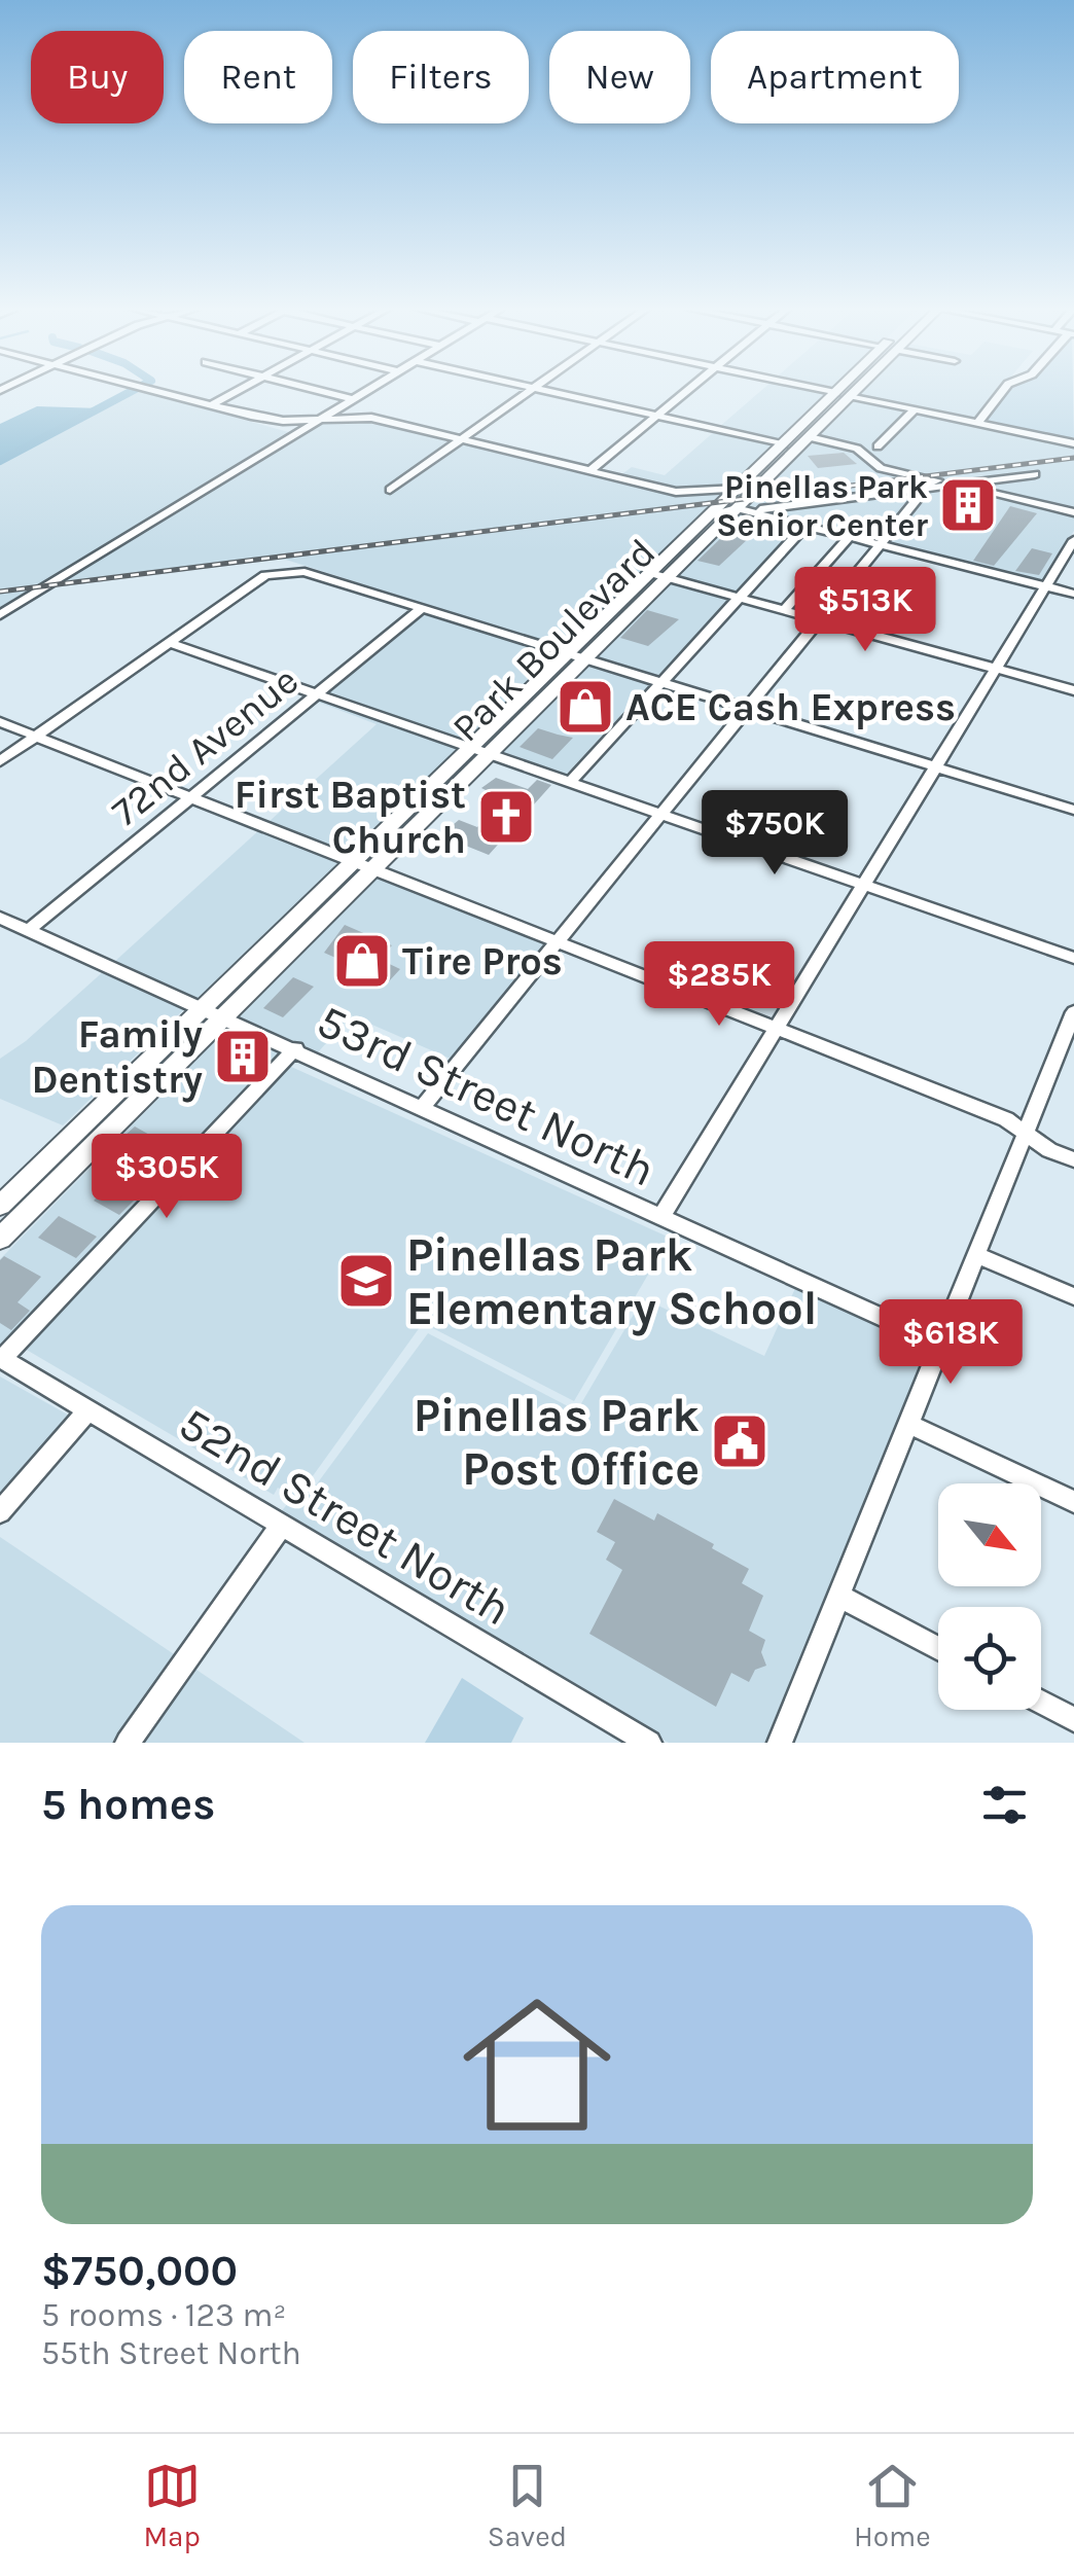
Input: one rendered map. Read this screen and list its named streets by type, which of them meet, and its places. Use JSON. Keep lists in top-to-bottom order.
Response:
{
  "streets": {
    "main road": ["Park Boulevard"],
    "street": ["72nd Avenue", "53rd Street North", "52nd Street North"]
  },
  "crossings": [
    ["Park Boulevard", "53rd Street North"],
    ["72nd Avenue", "53rd Street North"]
  ],
  "places": {
    "building": ["Pinellas Park Senior Center", "Family Dentistry"],
    "shop": ["ACE Cash Express", "Tire Pros"],
    "church": ["First Baptist Church"],
    "school or university": ["Pinellas Park Elementary School"],
    "public building": ["Pinellas Park Post Office"]
  },
  "north": "bottom right",
  "page": {
    "chip": [
      "Buy",
      "Rent",
      "Filters",
      "New",
      "Apartment"
    ],
    "price": [
      "$513K",
      "$750K",
      "$285K",
      "$305K",
      "$618K"
    ],
    "heading": "5 homes",
    "list": [
      {
        "name": "$750,000",
        "note": "5 rooms · 123 m² · 55th Street North"
      }
    ],
    "tabs": ["Map", "Saved", "Home"]
  }
}
